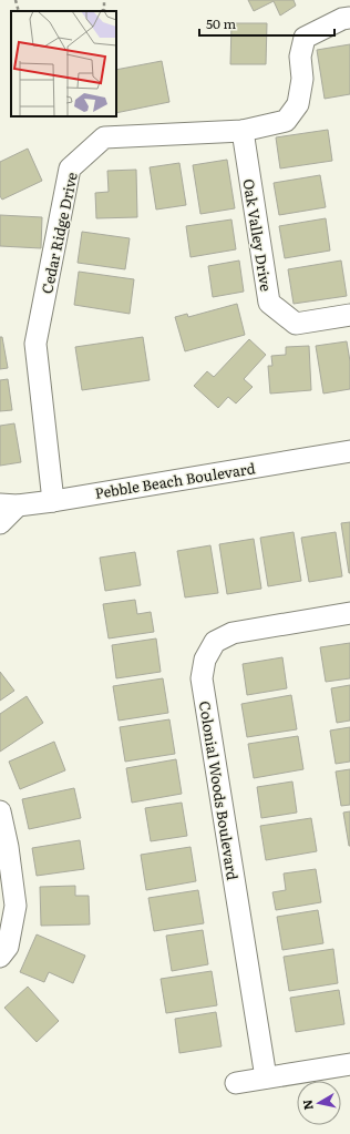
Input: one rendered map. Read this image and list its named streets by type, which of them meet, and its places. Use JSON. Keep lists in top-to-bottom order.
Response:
{
  "streets": {
    "street": [
      "Cedar Ridge Drive",
      "Oak Valley Drive",
      "Pebble Beach Boulevard",
      "Colonial Woods Boulevard"
    ]
  },
  "crossings": [
    ["Cedar Ridge Drive", "Oak Valley Drive"],
    ["Cedar Ridge Drive", "Pebble Beach Boulevard"]
  ],
  "scale_bar": "50 m",
  "north": "left"
}
